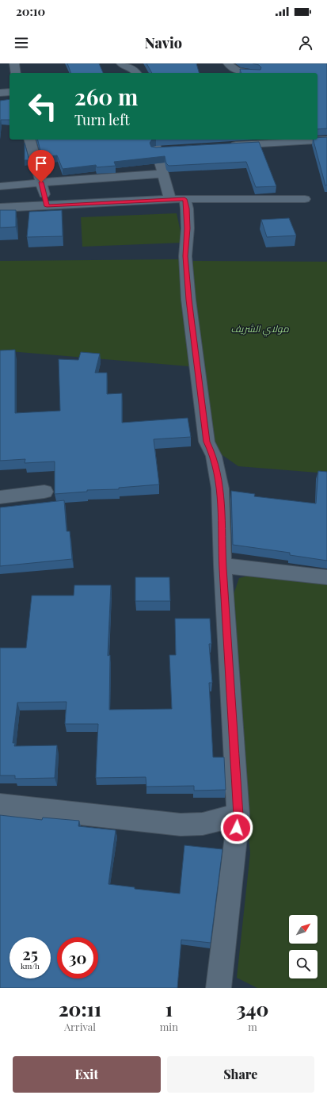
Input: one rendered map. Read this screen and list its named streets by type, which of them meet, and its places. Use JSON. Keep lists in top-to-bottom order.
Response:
{
  "parks": ["مولاي الشريف"],
  "north": "top right",
  "page": {
    "status": "20:10",
    "header": "Navio",
    "turn": ["260 m", "Turn left"],
    "speed": "25 km/h",
    "limit": "30",
    "eta": [
      "20:11",
      "Arrival",
      "1",
      "min",
      "340",
      "m"
    ],
    "buttons": ["Exit", "Share"]
  }
}
